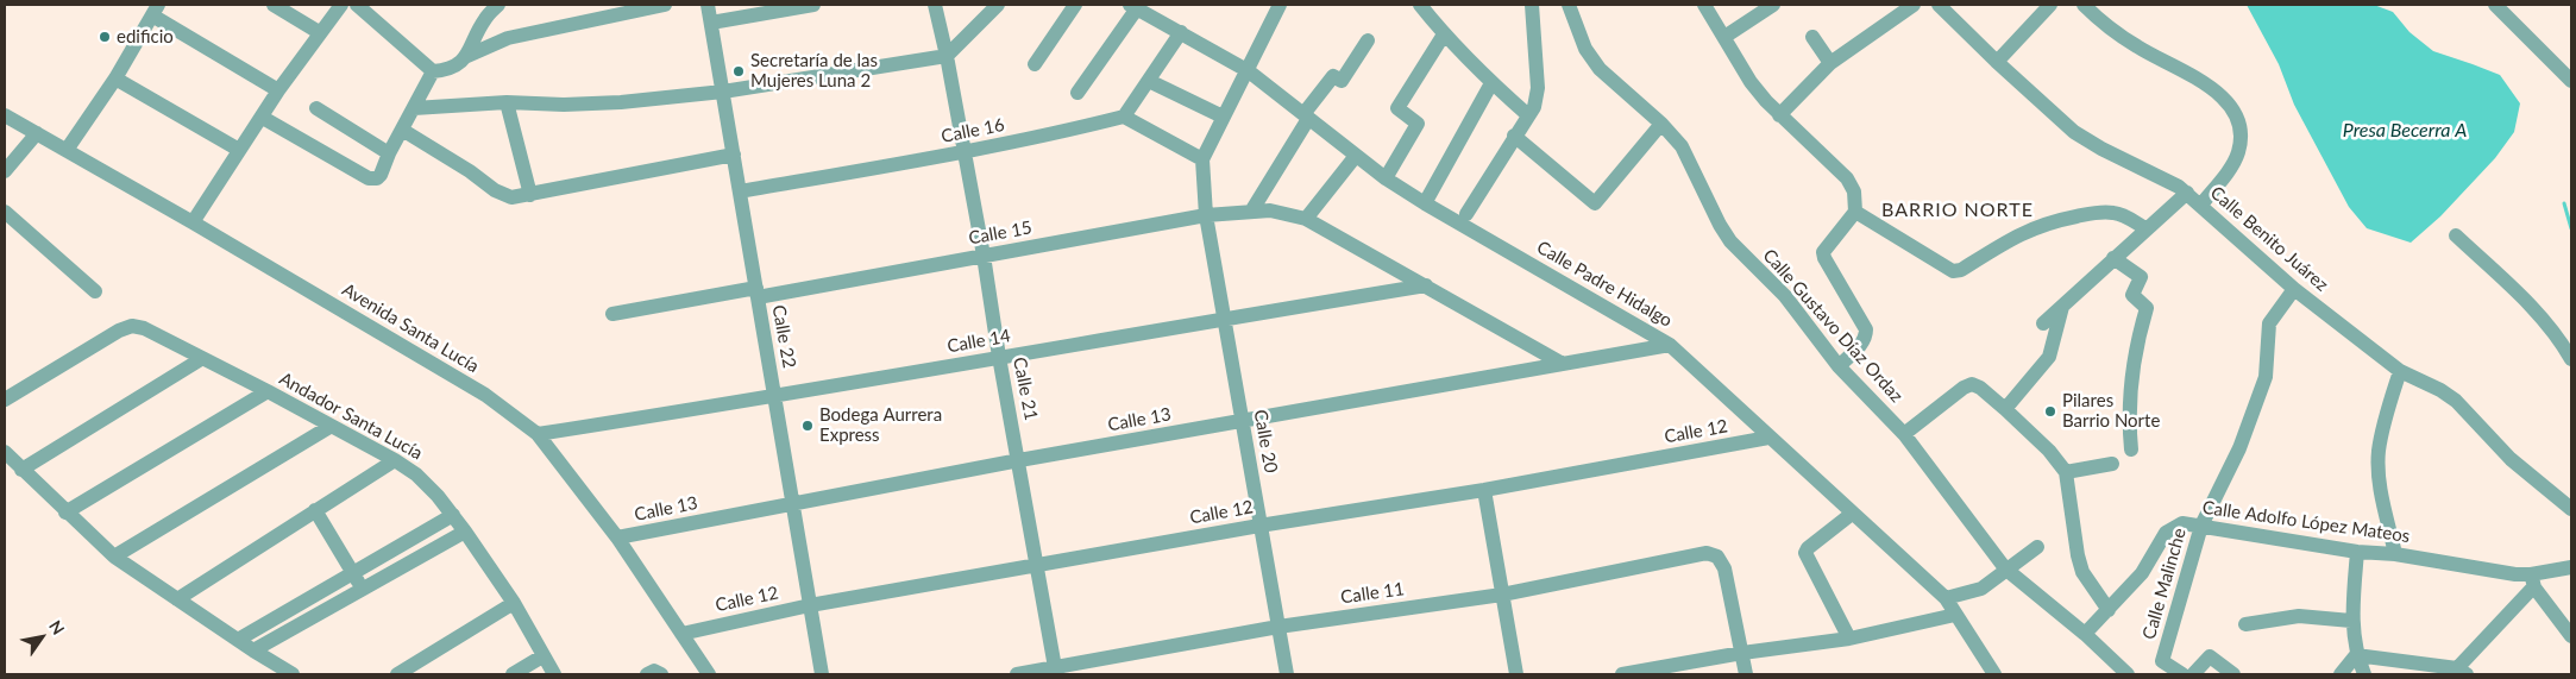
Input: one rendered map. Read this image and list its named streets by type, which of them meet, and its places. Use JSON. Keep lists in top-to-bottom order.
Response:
{
  "streets": {
    "street": [
      "Calle 16",
      "Calle 15",
      "Calle Benito Juárez",
      "Calle Padre Hidalgo",
      "Calle Gustavo Díaz Ordaz",
      "Avenida Santa Lucía",
      "Calle 22",
      "Calle 14",
      "Calle 21",
      "Andador Santa Lucía",
      "Calle 13",
      "Calle 12",
      "Calle 20",
      "Calle Adolfo López Mateos",
      "Calle Malinche",
      "Calle 11"
    ]
  },
  "crossings": [
    ["Calle 16", "Calle 22"],
    ["Calle 16", "Calle 21"],
    ["Calle 15", "Calle 22"],
    ["Calle 15", "Calle 14"],
    ["Calle 15", "Calle 21"],
    ["Calle 15", "Calle 13"],
    ["Calle 15", "Calle 20"],
    ["Calle Benito Juárez", "Calle Malinche"],
    ["Calle Padre Hidalgo", "Calle 13"],
    ["Calle Padre Hidalgo", "Calle 12"],
    ["Calle Gustavo Díaz Ordaz", "Calle Adolfo López Mateos"],
    ["Avenida Santa Lucía", "Calle 14"],
    ["Avenida Santa Lucía", "Calle 13"],
    ["Avenida Santa Lucía", "Calle 12"],
    ["Calle 22", "Calle 14"],
    ["Calle 22", "Calle 13"],
    ["Calle 22", "Calle 12"],
    ["Calle 14", "Calle 21"],
    ["Calle 14", "Calle 20"],
    ["Calle 21", "Calle 13"],
    ["Calle 21", "Calle 12"],
    ["Calle 21", "Calle 11"],
    ["Calle 13", "Calle 20"],
    ["Calle 12", "Calle 20"],
    ["Calle 20", "Calle 11"],
    ["Calle Adolfo López Mateos", "Calle Malinche"]
  ],
  "districts": ["BARRIO NORTE"],
  "water": ["Presa Becerra A"],
  "places": [
    "edificio",
    "Secretaría de las Mujeres Luna 2",
    "Pilares Barrio Norte",
    "Bodega Aurrera Express"
  ],
  "north": "top right"
}
